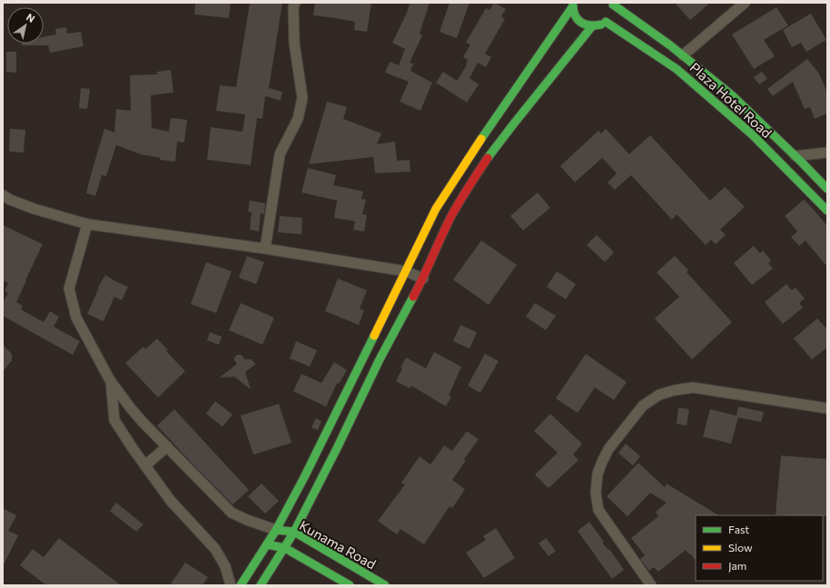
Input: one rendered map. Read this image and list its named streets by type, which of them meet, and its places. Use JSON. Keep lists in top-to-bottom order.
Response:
{
  "streets": {
    "main road": ["Plaza Hotel Road", "Kunama Road"]
  },
  "legend": ["Fast", "Slow", "Jam"],
  "north": "top right"
}
